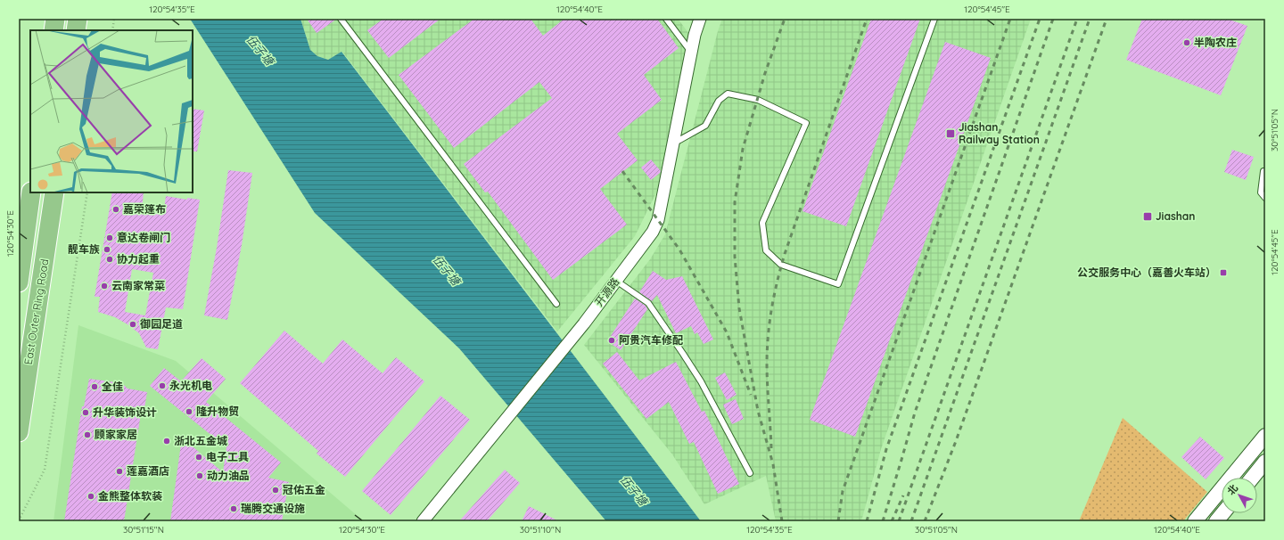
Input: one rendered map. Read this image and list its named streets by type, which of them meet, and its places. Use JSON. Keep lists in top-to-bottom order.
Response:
{
  "streets": {
    "highway": ["East Outer Ring Road"],
    "street": ["开源路"]
  },
  "water": ["伍子塘"],
  "places": {
    "other": [
      "半陶农庄",
      "嘉荣篷布",
      "意达卷闸门",
      "靓车族",
      "协力起重",
      "云南家常菜",
      "御园足道",
      "阿贵汽车修配",
      "永光机电",
      "全佳",
      "隆升物贸",
      "升华装饰设计",
      "顾家家居",
      "浙北五金城",
      "电子工具",
      "莲嘉酒店",
      "动力油品",
      "冠佑五金",
      "金熊整体软装",
      "瑞腾交通设施"
    ],
    "transit": ["Jiashan Railway Station", "Jiashan", "公交服务中心（嘉善火车站）"]
  },
  "north": "top left",
  "coordinates": [
    "120°54'35\"E",
    "120°54'40\"E",
    "120°54'45\"E",
    "30°51'05\"N",
    "120°54'30\"E",
    "30°51'15\"N",
    "30°51'10\"N"
  ]
}
